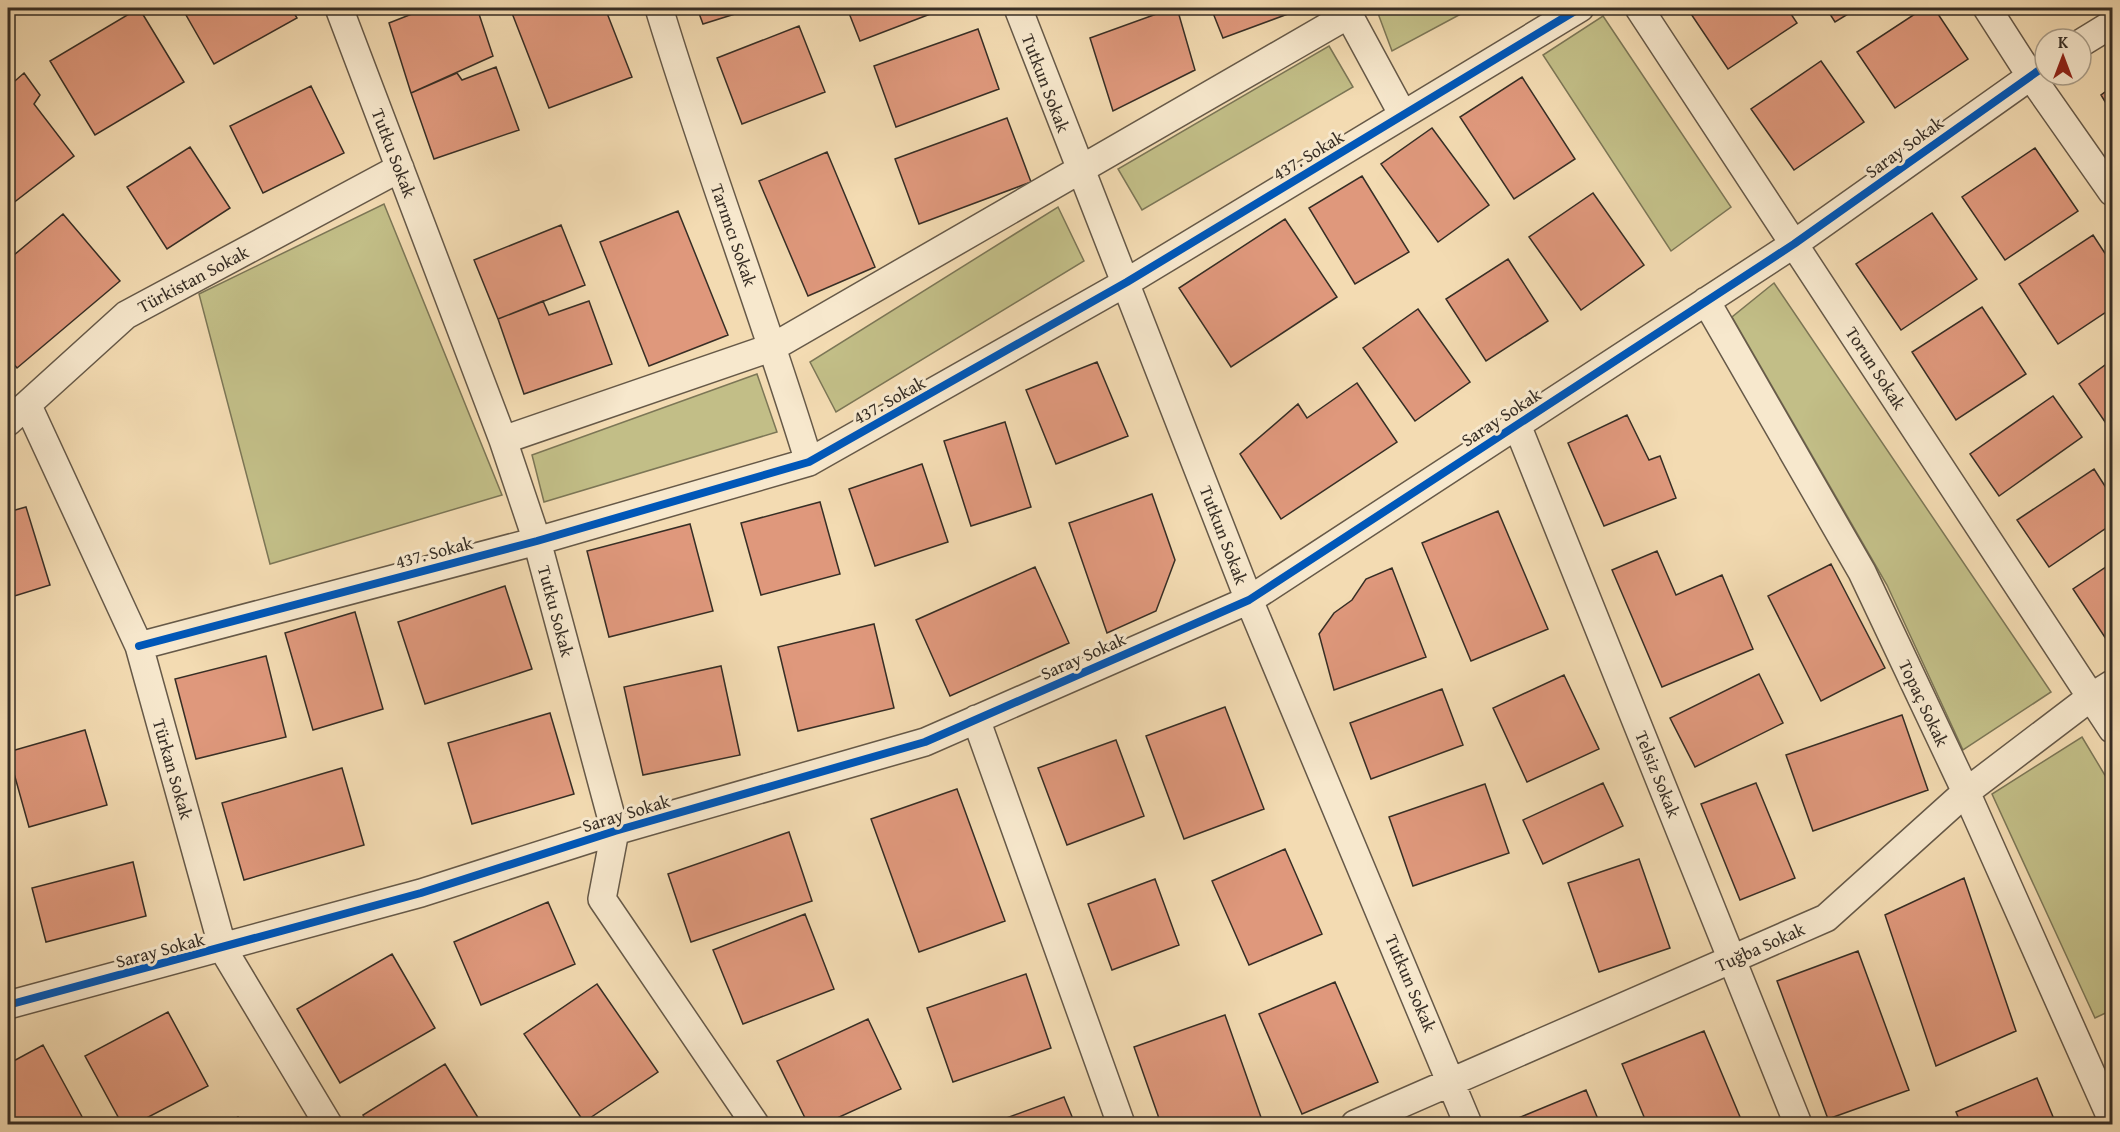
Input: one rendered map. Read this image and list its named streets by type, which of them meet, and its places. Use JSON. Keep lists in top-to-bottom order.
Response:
{
  "streets": {
    "street": [
      "Tutkun Sokak",
      "Saray Sokak",
      "Tutku Sokak",
      "437. Sokak",
      "Tarımcı Sokak",
      "Türkistan Sokak",
      "Torun Sokak",
      "Topaç Sokak",
      "Türkan Sokak",
      "Telsiz Sokak",
      "Tuğba Sokak"
    ]
  },
  "crossings": [
    ["Tutkun Sokak", "Saray Sokak"],
    ["Tutkun Sokak", "437. Sokak"],
    ["Tutkun Sokak", "Tuğba Sokak"],
    ["Saray Sokak", "Tutku Sokak"],
    ["Saray Sokak", "Torun Sokak"],
    ["Saray Sokak", "Topaç Sokak"],
    ["Saray Sokak", "Türkan Sokak"],
    ["Saray Sokak", "Telsiz Sokak"],
    ["Tutku Sokak", "437. Sokak"],
    ["Tutku Sokak", "Türkistan Sokak"],
    ["437. Sokak", "Tarımcı Sokak"],
    ["437. Sokak", "Türkan Sokak"],
    ["Türkistan Sokak", "Türkan Sokak"],
    ["Torun Sokak", "Tuğba Sokak"],
    ["Topaç Sokak", "Tuğba Sokak"],
    ["Telsiz Sokak", "Tuğba Sokak"]
  ],
  "north": "top"
}
